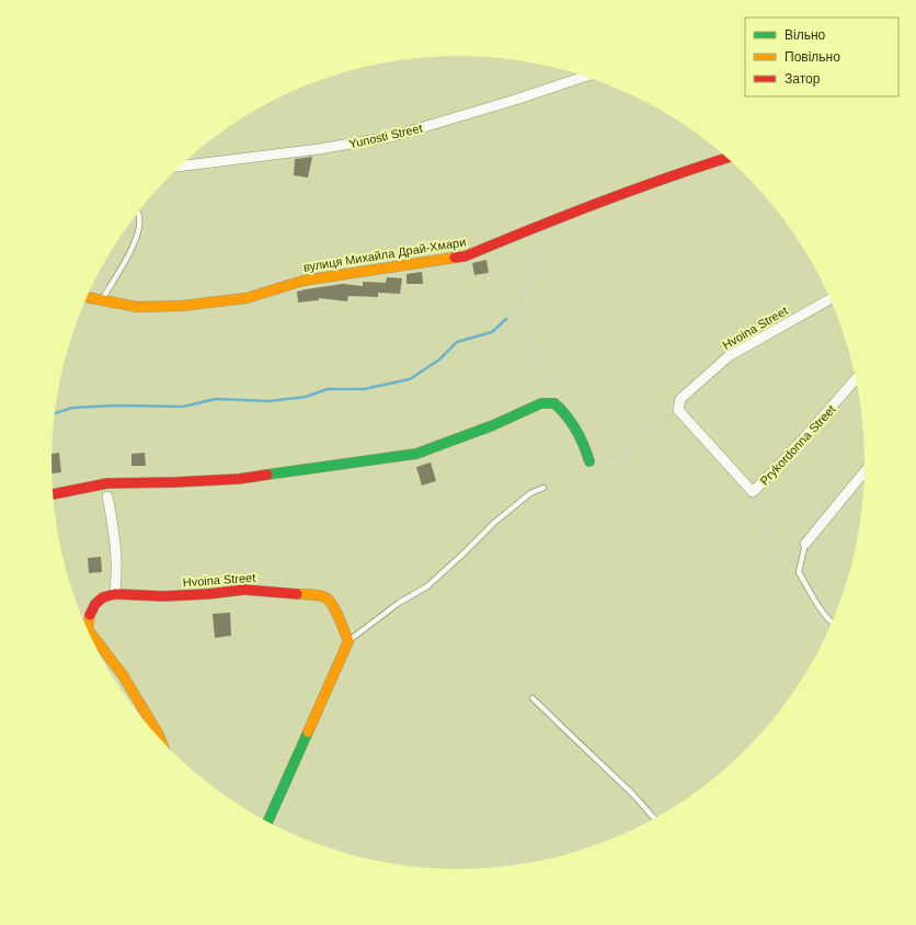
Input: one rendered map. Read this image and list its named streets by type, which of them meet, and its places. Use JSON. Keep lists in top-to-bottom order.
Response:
{
  "streets": {
    "street": [
      "Yunosti Street",
      "вулиця Михайла Драй-Хмари",
      "Hvoina Street",
      "Prykordonna Street"
    ]
  },
  "crossings": [
    ["Hvoina Street", "Prykordonna Street"]
  ],
  "legend": ["Вільно", "Повільно", "Затор"]
}
